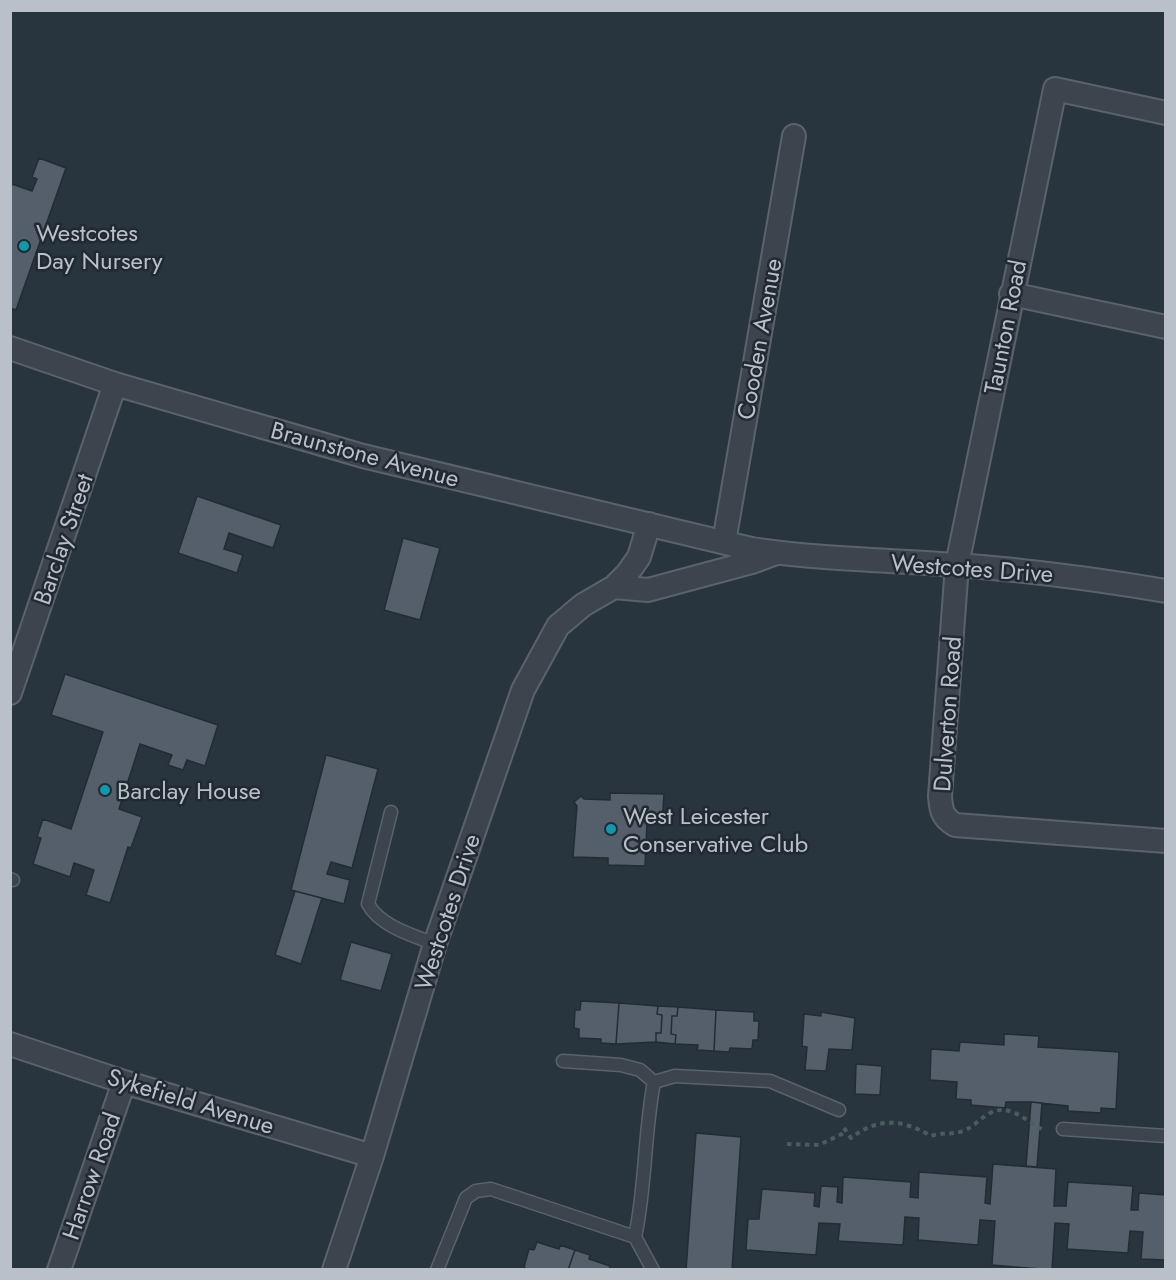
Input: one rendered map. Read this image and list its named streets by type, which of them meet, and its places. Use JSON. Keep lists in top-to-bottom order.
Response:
{
  "streets": {
    "street": [
      "Taunton Road",
      "Cooden Avenue",
      "Braunstone Avenue",
      "Barclay Street",
      "Westcotes Drive",
      "Dulverton Road",
      "Sykefield Avenue",
      "Harrow Road"
    ]
  },
  "crossings": [
    ["Taunton Road", "Westcotes Drive"],
    ["Taunton Road", "Dulverton Road"],
    ["Cooden Avenue", "Braunstone Avenue"],
    ["Cooden Avenue", "Westcotes Drive"],
    ["Braunstone Avenue", "Barclay Street"],
    ["Braunstone Avenue", "Westcotes Drive"],
    ["Westcotes Drive", "Dulverton Road"],
    ["Westcotes Drive", "Sykefield Avenue"],
    ["Sykefield Avenue", "Harrow Road"]
  ],
  "places": ["Westcotes Day Nursery", "Barclay House", "West Leicester Conservative Club"]
}
